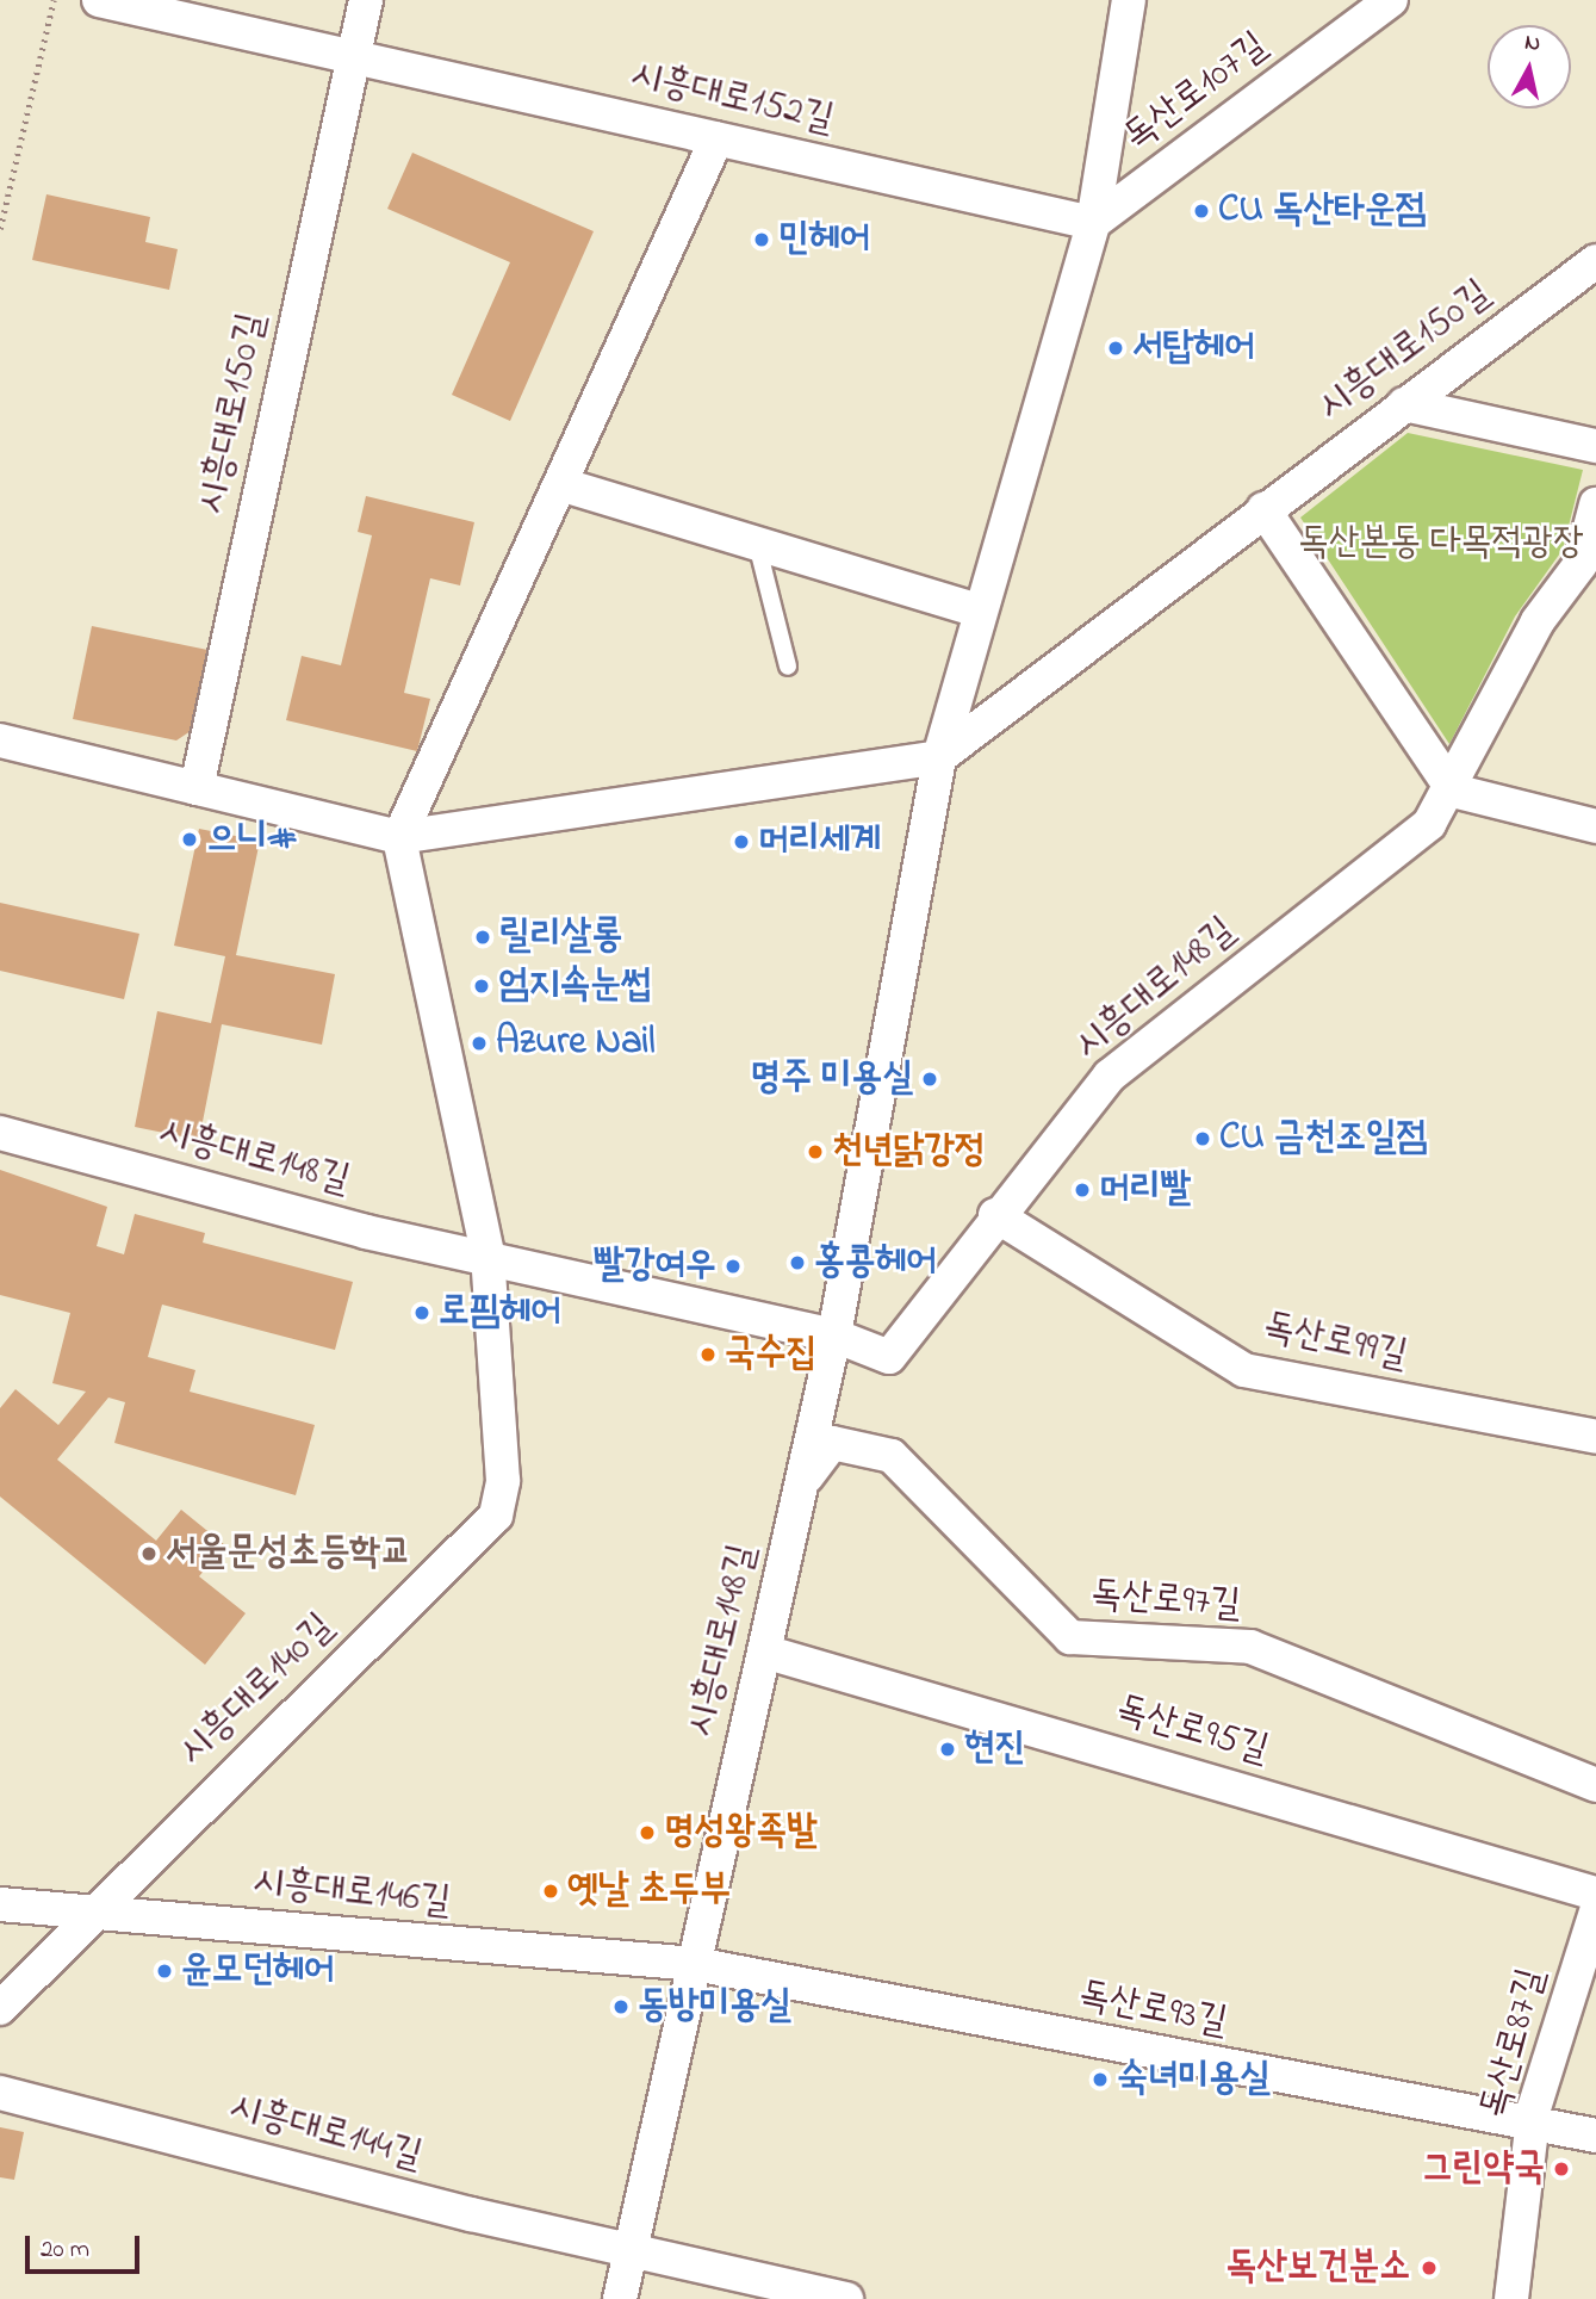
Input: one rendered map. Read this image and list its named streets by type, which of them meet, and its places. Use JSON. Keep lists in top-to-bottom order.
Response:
{
  "streets": {
    "street": [
      "독산로107길",
      "시흥대로152길",
      "시흥대로150길",
      "시흥대로148길",
      "독산로99길",
      "독산로97길",
      "시흥대로140길",
      "독산로95길",
      "시흥대로146길",
      "독산로93길",
      "독산로87길",
      "시흥대로144길"
    ]
  },
  "crossings": [
    ["독산로107길", "시흥대로152길"],
    ["시흥대로152길", "시흥대로150길"],
    ["시흥대로150길", "시흥대로148길"],
    ["시흥대로148길", "독산로99길"],
    ["시흥대로148길", "독산로97길"],
    ["시흥대로148길", "시흥대로140길"],
    ["시흥대로148길", "독산로95길"],
    ["시흥대로148길", "시흥대로146길"],
    ["시흥대로148길", "독산로93길"],
    ["시흥대로140길", "시흥대로146길"],
    ["시흥대로146길", "독산로93길"],
    ["독산로93길", "독산로87길"]
  ],
  "parks": ["독산본동 다목적광장"],
  "places": [
    "CU 독산타운점",
    "민헤어",
    "서탑헤어",
    "으니#",
    "머리세계",
    "릴리살롱",
    "엄지속눈썹",
    "Azure Nail",
    "명주 미용실",
    "CU 금천조일점",
    "천년닭강정",
    "머리빨",
    "홍콩헤어",
    "빨강여우",
    "로핌헤어",
    "국수집",
    "서울문성초등학교",
    "현진",
    "명성왕족발",
    "옛날 초두부",
    "윤모던헤어",
    "동방미용실",
    "숙녀미용실",
    "그린약국",
    "독산보건분소"
  ],
  "scale_bar": "20 m",
  "north": "top"
}
